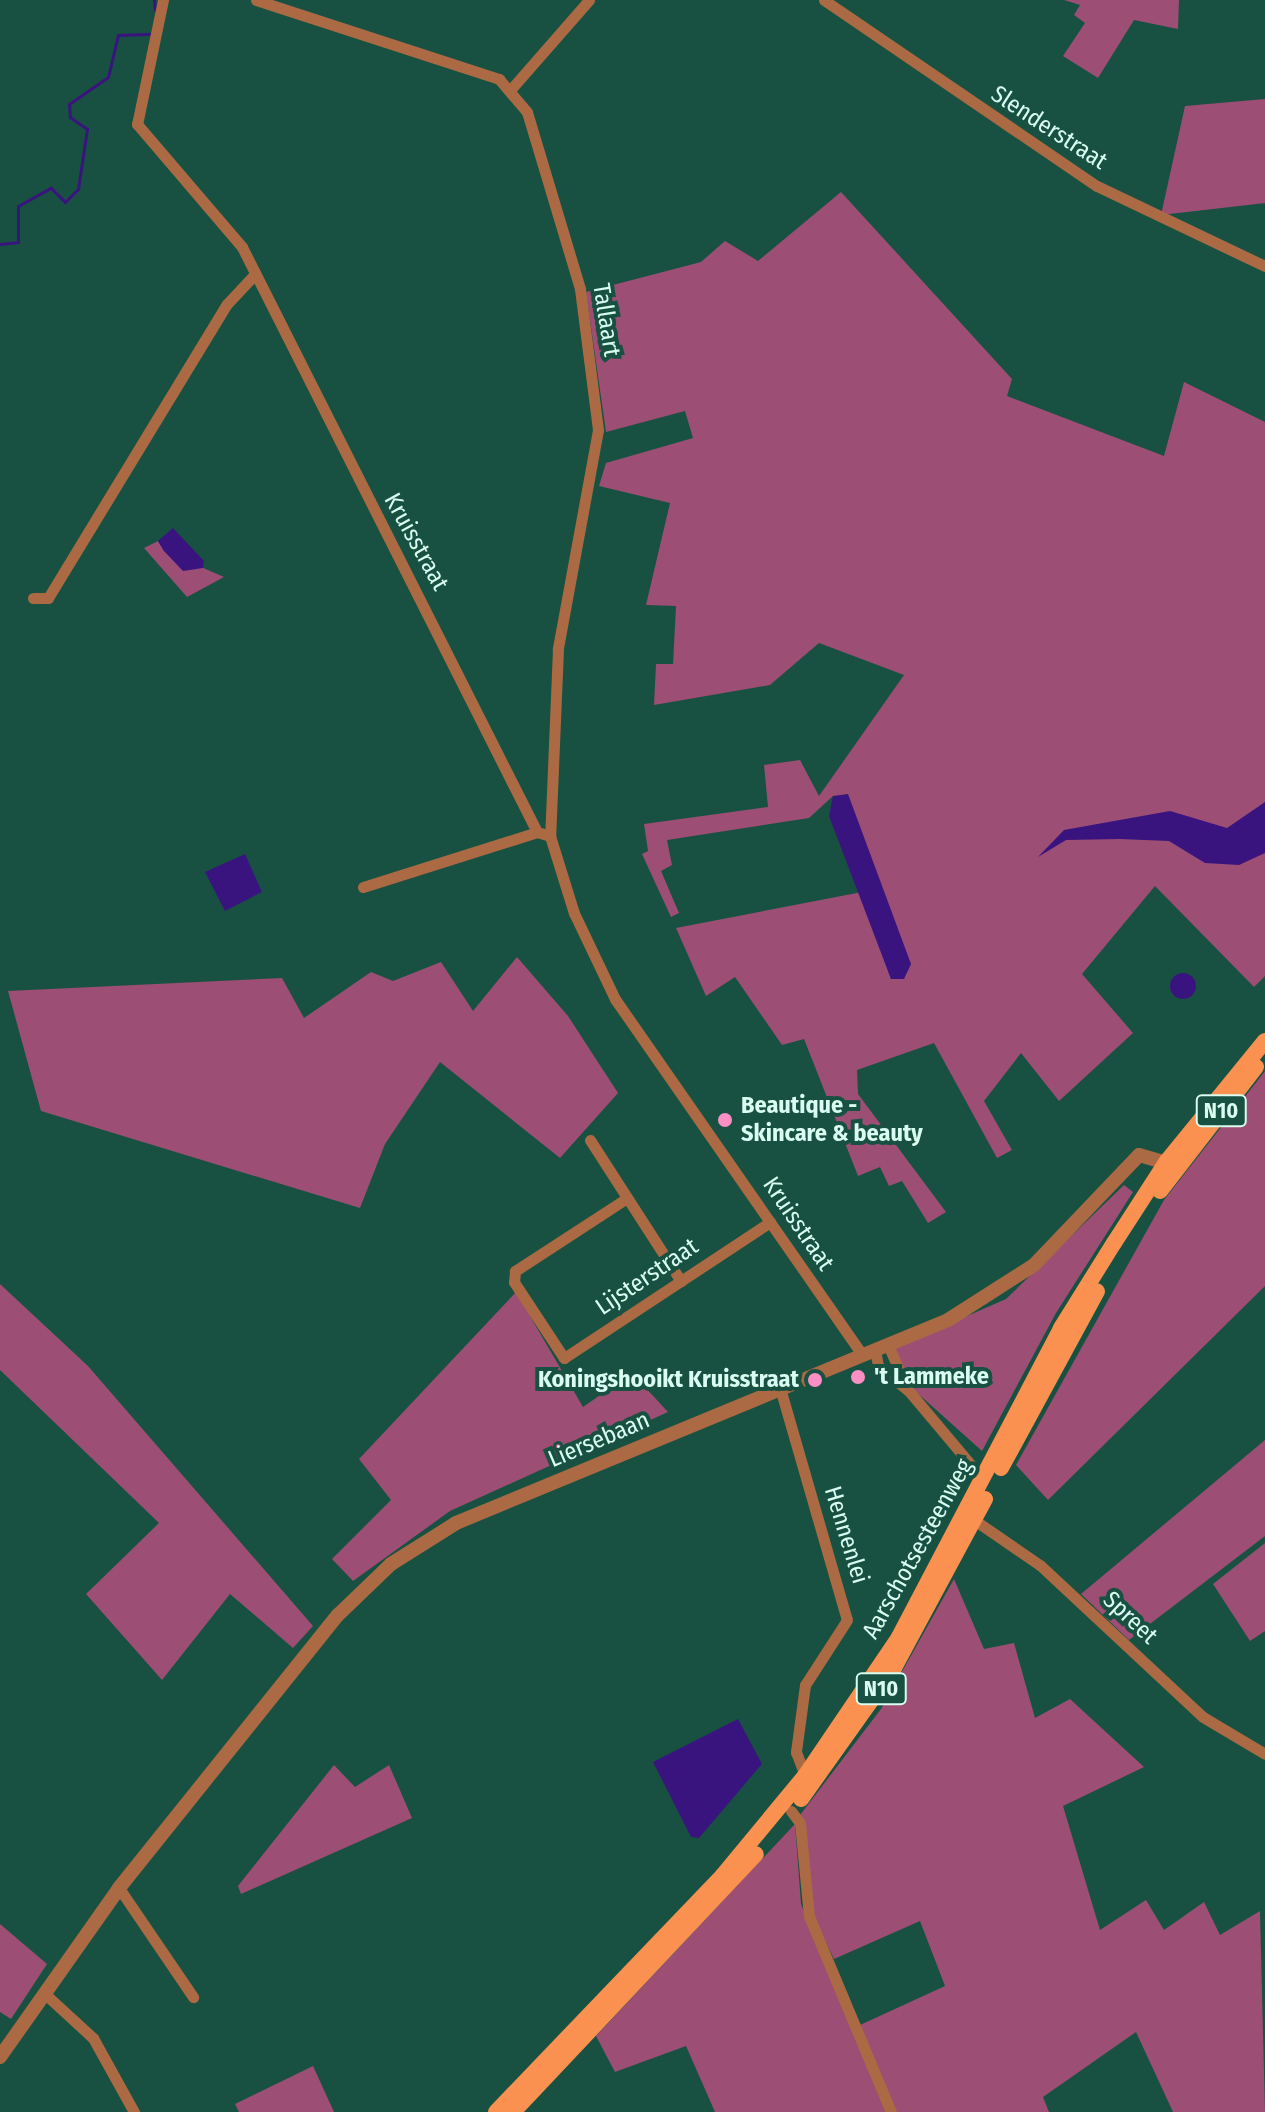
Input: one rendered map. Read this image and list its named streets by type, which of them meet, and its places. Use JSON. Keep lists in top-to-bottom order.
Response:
{
  "streets": {
    "main road": ["N10", "Aarschotsesteenweg"],
    "street": [
      "Slenderstraat",
      "Tallaart",
      "Kruisstraat",
      "Lijsterstraat",
      "Liersebaan",
      "Hennenlei",
      "Spreet"
    ]
  },
  "crossings": [
    ["Tallaart", "Kruisstraat"],
    ["Kruisstraat", "Lijsterstraat"],
    ["Kruisstraat", "Liersebaan"],
    ["Liersebaan", "Hennenlei"],
    ["Liersebaan", "Aarschotsesteenweg"],
    ["Hennenlei", "Aarschotsesteenweg"],
    ["Aarschotsesteenweg", "Spreet"]
  ],
  "places": ["Beautique - Skincare & beauty", "'t Lammeke", "Koningshooikt Kruisstraat"]
}
